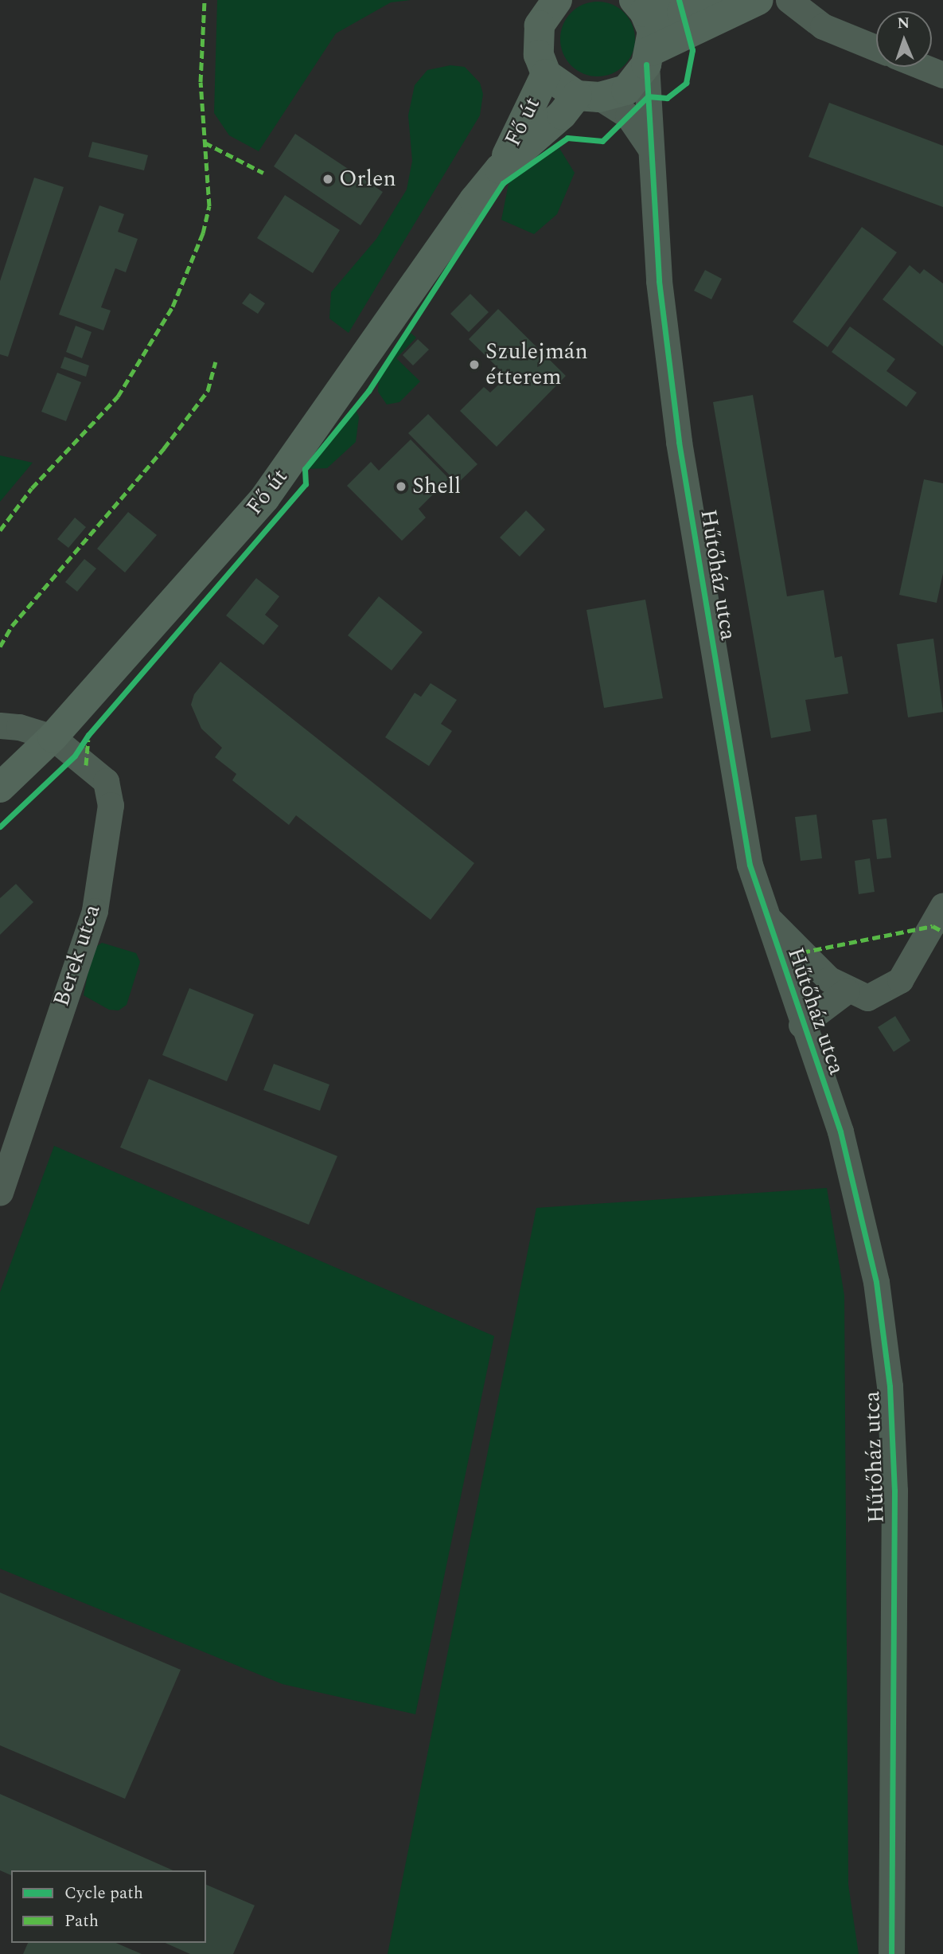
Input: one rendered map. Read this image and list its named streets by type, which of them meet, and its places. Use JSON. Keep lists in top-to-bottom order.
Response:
{
  "streets": {
    "main road": ["Fő út"],
    "street": ["Hűtőház utca", "Berek utca"]
  },
  "crossings": [
    ["Fő út", "Berek utca"]
  ],
  "places": ["Orlen", "Szulejmán étterem", "Shell"],
  "legend": ["Cycle path", "Path"],
  "north": "top"
}
